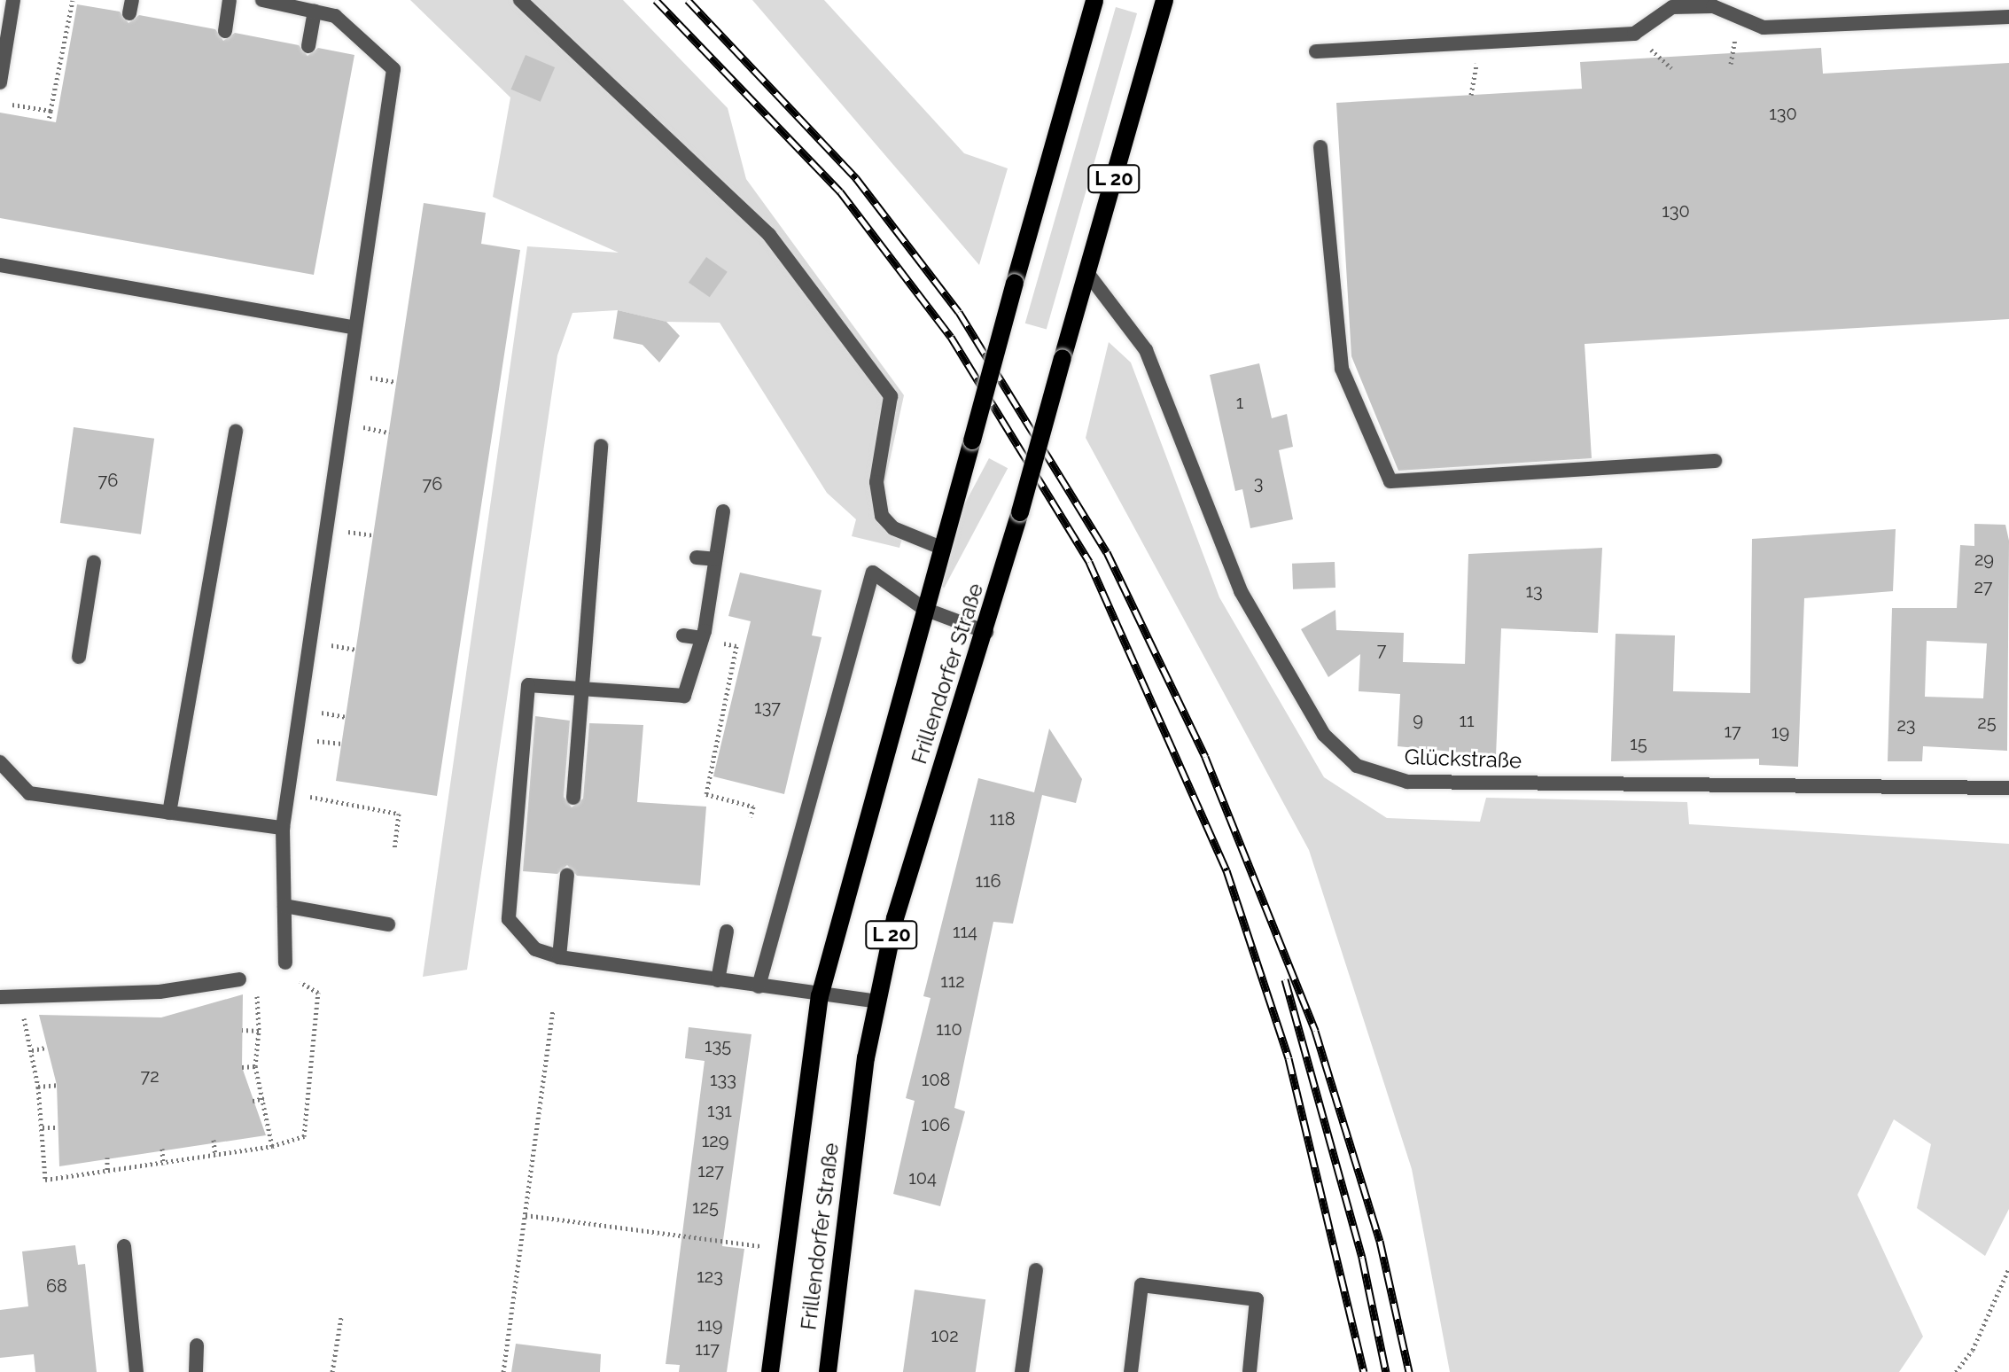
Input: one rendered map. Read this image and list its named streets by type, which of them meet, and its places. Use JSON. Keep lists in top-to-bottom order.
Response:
{
  "streets": {
    "main road": ["L 20", "Frillendorfer Straße"],
    "street": ["Glückstraße"]
  },
  "crossings": [
    ["Frillendorfer Straße", "Glückstraße"]
  ],
  "house_numbers": [
    "130",
    "130",
    "1",
    "76",
    "3",
    "76",
    "29",
    "27",
    "13",
    "7",
    "137",
    "9",
    "11",
    "25",
    "23",
    "17",
    "19",
    "15",
    "118",
    "116",
    "114",
    "112",
    "110",
    "135",
    "72",
    "133",
    "108",
    "131",
    "106",
    "129",
    "127",
    "104",
    "125",
    "123",
    "68",
    "119",
    "102",
    "117"
  ]
}
